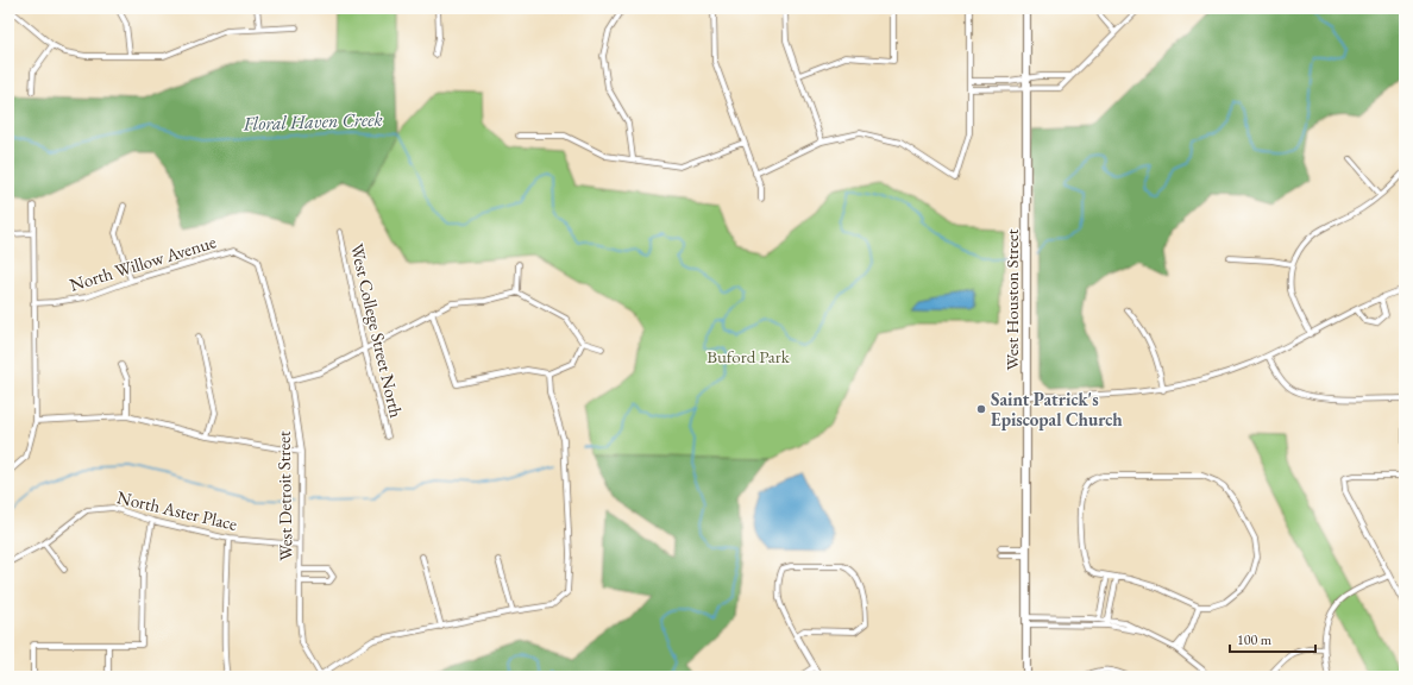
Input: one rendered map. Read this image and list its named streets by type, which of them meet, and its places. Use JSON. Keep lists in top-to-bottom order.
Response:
{
  "streets": {
    "main road": ["West Houston Street"],
    "street": [
      "North Willow Avenue",
      "West College Street North",
      "West Detroit Street",
      "North Aster Place"
    ]
  },
  "crossings": [
    ["North Willow Avenue", "West Detroit Street"],
    ["West Detroit Street", "North Aster Place"]
  ],
  "water": ["Floral Haven Creek"],
  "parks": ["Buford Park"],
  "places": ["Saint Patrick's Episcopal Church"],
  "scale_bar": "100 m"
}
